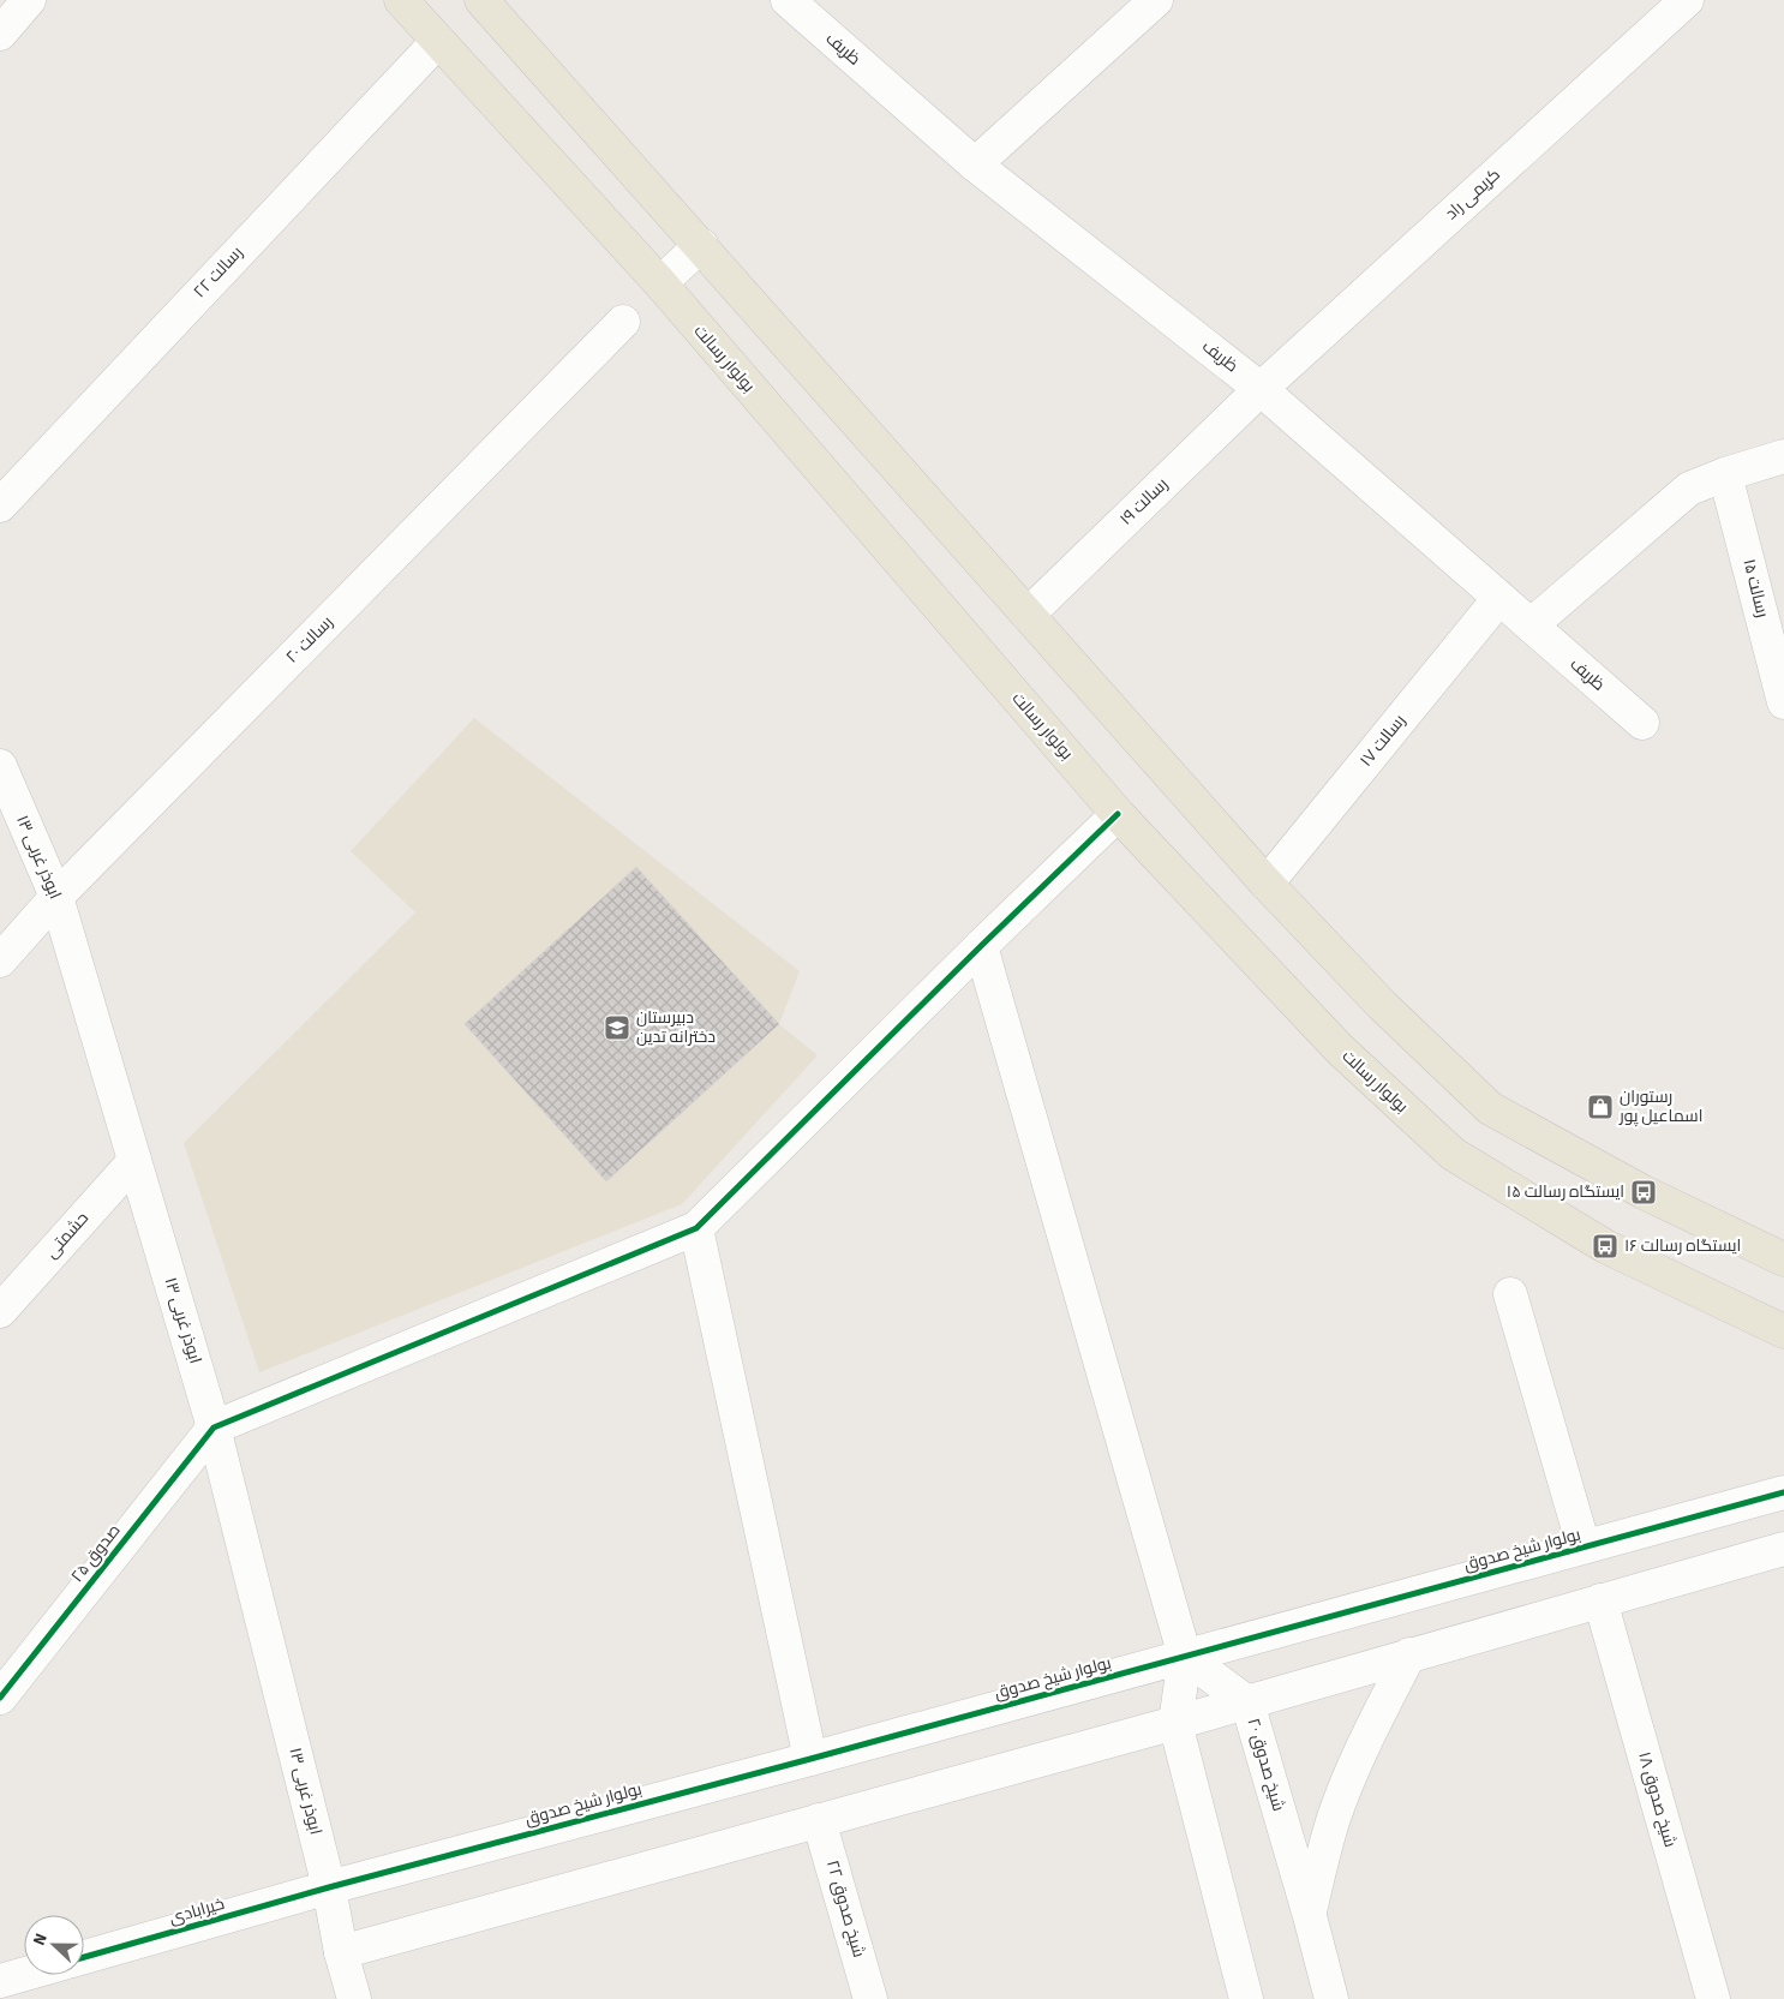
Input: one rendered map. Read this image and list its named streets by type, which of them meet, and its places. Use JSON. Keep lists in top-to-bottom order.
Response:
{
  "streets": {
    "main road": ["بولوار رسالت"],
    "street": [
      "ظریف",
      "کریمی راد",
      "رسالت ۲۲",
      "رسالت ۱۹",
      "رسالت ۱۵",
      "رسالت ۲۰",
      "رسالت ۱۷",
      "ابوذر غربی ۱۳",
      "حشمتی",
      "بولوار شیخ صدوق",
      "صدوق ۲۵",
      "شیخ صدوق ۲۰",
      "شیخ صدوق ۱۸",
      "شیخ صدوق ۲۲",
      "خیرابادی"
    ]
  },
  "crossings": [
    ["ظریف", "کریمی راد"],
    ["ظریف", "رسالت ۱۹"],
    ["ظریف", "رسالت ۱۷"],
    ["کریمی راد", "رسالت ۱۹"],
    ["رسالت ۲۲", "بولوار رسالت"],
    ["رسالت ۲۰", "ابوذر غربی ۱۳"],
    ["ابوذر غربی ۱۳", "حشمتی"],
    ["ابوذر غربی ۱۳", "بولوار شیخ صدوق"],
    ["ابوذر غربی ۱۳", "صدوق ۲۵"],
    ["ابوذر غربی ۱۳", "خیرابادی"],
    ["بولوار شیخ صدوق", "شیخ صدوق ۲۰"],
    ["بولوار شیخ صدوق", "خیرابادی"]
  ],
  "places": {
    "school or university": ["دبیرستان دخترانه تدین"],
    "shop": ["رستوران اسماعیل پور"],
    "bus stop": ["ایستگاه رسالت ۱۵", "ایستگاه رسالت ۱۶"]
  },
  "north": "left"
}
